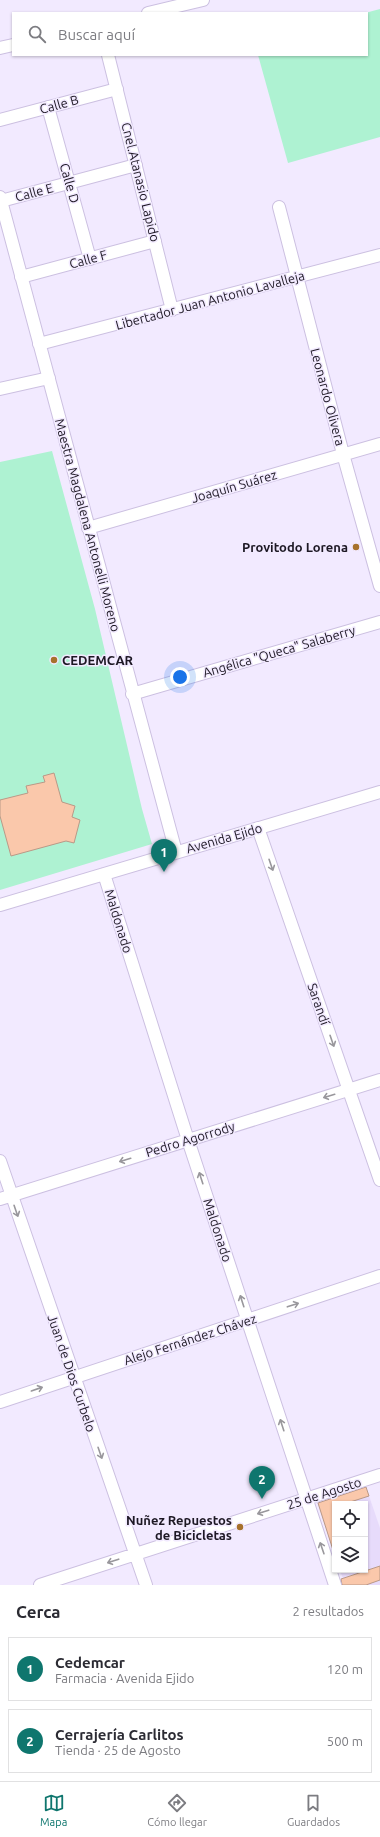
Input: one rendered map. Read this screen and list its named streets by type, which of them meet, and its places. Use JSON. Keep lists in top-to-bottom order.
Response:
{
  "streets": {
    "street": [
      "Calle B",
      "Cnel.Atanasio Lapido",
      "Calle D",
      "Calle E",
      "Calle F",
      "Libertador Juan Antonio Lavalleja",
      "Leonardo Olivera",
      "Joaquín Suárez",
      "Maestra Magdalena Antonelli Moreno",
      "Angélica \"Queca\" Salaberry",
      "Avenida Ejido",
      "Maldonado",
      "Sarandí",
      "Pedro Agorrody",
      "Alejo Fernández Chávez",
      "Juan de Dios Curbelo",
      "25 de Agosto"
    ]
  },
  "crossings": [
    ["Calle B", "Cnel.Atanasio Lapido"],
    ["Calle B", "Calle D"],
    ["Cnel.Atanasio Lapido", "Calle E"],
    ["Cnel.Atanasio Lapido", "Calle F"],
    ["Cnel.Atanasio Lapido", "Libertador Juan Antonio Lavalleja"],
    ["Calle D", "Calle E"],
    ["Calle D", "Calle F"],
    ["Calle E", "Maestra Magdalena Antonelli Moreno"],
    ["Calle F", "Maestra Magdalena Antonelli Moreno"],
    ["Libertador Juan Antonio Lavalleja", "Leonardo Olivera"],
    ["Libertador Juan Antonio Lavalleja", "Maestra Magdalena Antonelli Moreno"],
    ["Leonardo Olivera", "Joaquín Suárez"],
    ["Joaquín Suárez", "Maestra Magdalena Antonelli Moreno"],
    ["Maestra Magdalena Antonelli Moreno", "Angélica \"Queca\" Salaberry"],
    ["Maestra Magdalena Antonelli Moreno", "Avenida Ejido"],
    ["Avenida Ejido", "Maldonado"],
    ["Avenida Ejido", "Sarandí"],
    ["Maldonado", "Pedro Agorrody"],
    ["Maldonado", "Alejo Fernández Chávez"],
    ["Maldonado", "25 de Agosto"],
    ["Sarandí", "Pedro Agorrody"],
    ["Pedro Agorrody", "Juan de Dios Curbelo"],
    ["Alejo Fernández Chávez", "Juan de Dios Curbelo"],
    ["Juan de Dios Curbelo", "25 de Agosto"]
  ],
  "one_way": [
    "Maldonado",
    "Sarandí",
    "Pedro Agorrody",
    "Alejo Fernández Chávez",
    "Juan de Dios Curbelo",
    "25 de Agosto"
  ],
  "places": ["Provitodo Lorena", "CEDEMCAR", "Nuñez Repuestos de Bicicletas"],
  "page": {
    "search": "Buscar aquí",
    "pins": ["1", "2"],
    "heading": ["Cerca", "2 resultados"],
    "list": [
      {
        "mark": "1",
        "name": "Cedemcar",
        "note": "Farmacia · Avenida Ejido",
        "value": "120 m"
      },
      {
        "mark": "2",
        "name": "Cerrajería Carlitos",
        "note": "Tienda · 25 de Agosto",
        "value": "500 m"
      }
    ],
    "nav": ["Mapa", "Cómo llegar", "Guardados"]
  }
}
